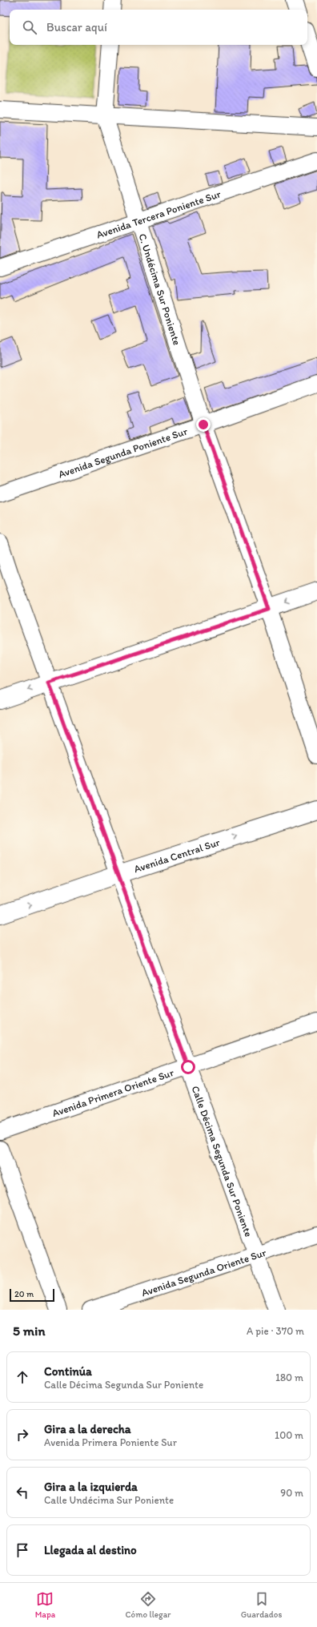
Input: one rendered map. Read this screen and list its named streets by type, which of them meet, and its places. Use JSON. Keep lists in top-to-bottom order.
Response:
{
  "streets": {
    "street": [
      "Avenida Tercera Poniente Sur",
      "C. Undécima Sur Poniente",
      "Avenida Segunda Poniente Sur",
      "Avenida Central Sur",
      "Avenida Primera Oriente Sur",
      "Calle Décima Segunda Sur Poniente",
      "Avenida Segunda Oriente Sur"
    ]
  },
  "crossings": [
    ["Avenida Tercera Poniente Sur", "C. Undécima Sur Poniente"],
    ["C. Undécima Sur Poniente", "Avenida Segunda Poniente Sur"],
    ["Avenida Central Sur", "Calle Décima Segunda Sur Poniente"],
    ["Avenida Primera Oriente Sur", "Calle Décima Segunda Sur Poniente"],
    ["Calle Décima Segunda Sur Poniente", "Avenida Segunda Oriente Sur"]
  ],
  "one_way": ["Avenida Central Sur"],
  "scale_bar": "20 m",
  "page": {
    "search": "Buscar aquí",
    "scale": "20 m",
    "heading": ["5 min", "A pie · 370 m"],
    "list": [
      ["Continúa", "Calle Décima Segunda Sur Poniente", "180 m"],
      ["Gira a la derecha", "Avenida Primera Poniente Sur", "100 m"],
      ["Gira a la izquierda", "Calle Undécima Sur Poniente", "90 m"],
      "Llegada al destino"
    ],
    "nav": ["Mapa", "Cómo llegar", "Guardados"]
  }
}
